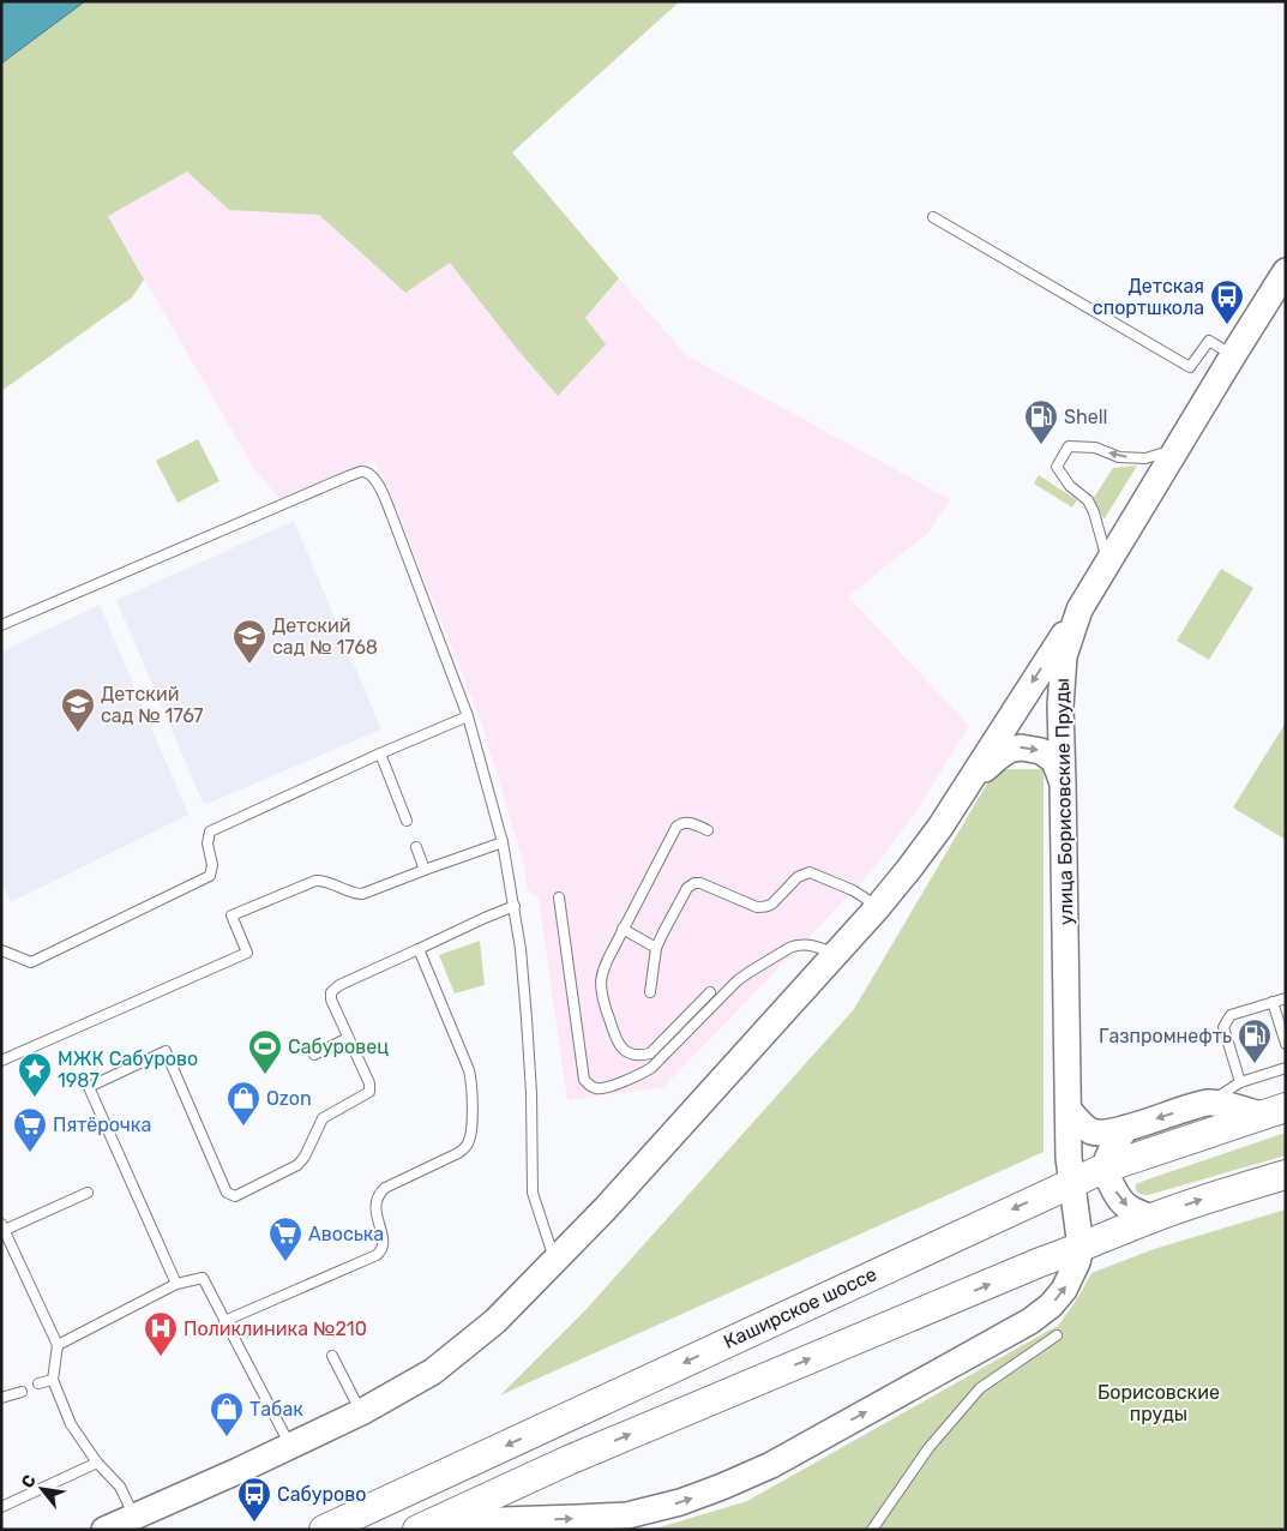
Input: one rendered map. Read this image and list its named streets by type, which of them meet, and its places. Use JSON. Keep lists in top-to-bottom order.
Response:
{
  "streets": {
    "main road": ["улица Борисовские Пруды", "Каширское шоссе"]
  },
  "crossings": [
    ["улица Борисовские Пруды", "Каширское шоссе"]
  ],
  "parks": ["Борисовские пруды"],
  "places": {
    "bus stop": ["Детская спортшкола", "Сабурово"],
    "fuel station": ["Shell", "Газпромнефть"],
    "school or university": ["Детский сад № 1768", "Детский сад № 1767"],
    "sports": ["Сабуровец"],
    "place": ["МЖК Сабурово 1987"],
    "shop": ["Ozon", "Табак"],
    "supermarket": ["Пятёрочка", "Авоська"],
    "hospital": ["Поликлиника №210"]
  },
  "north": "top left"
}
